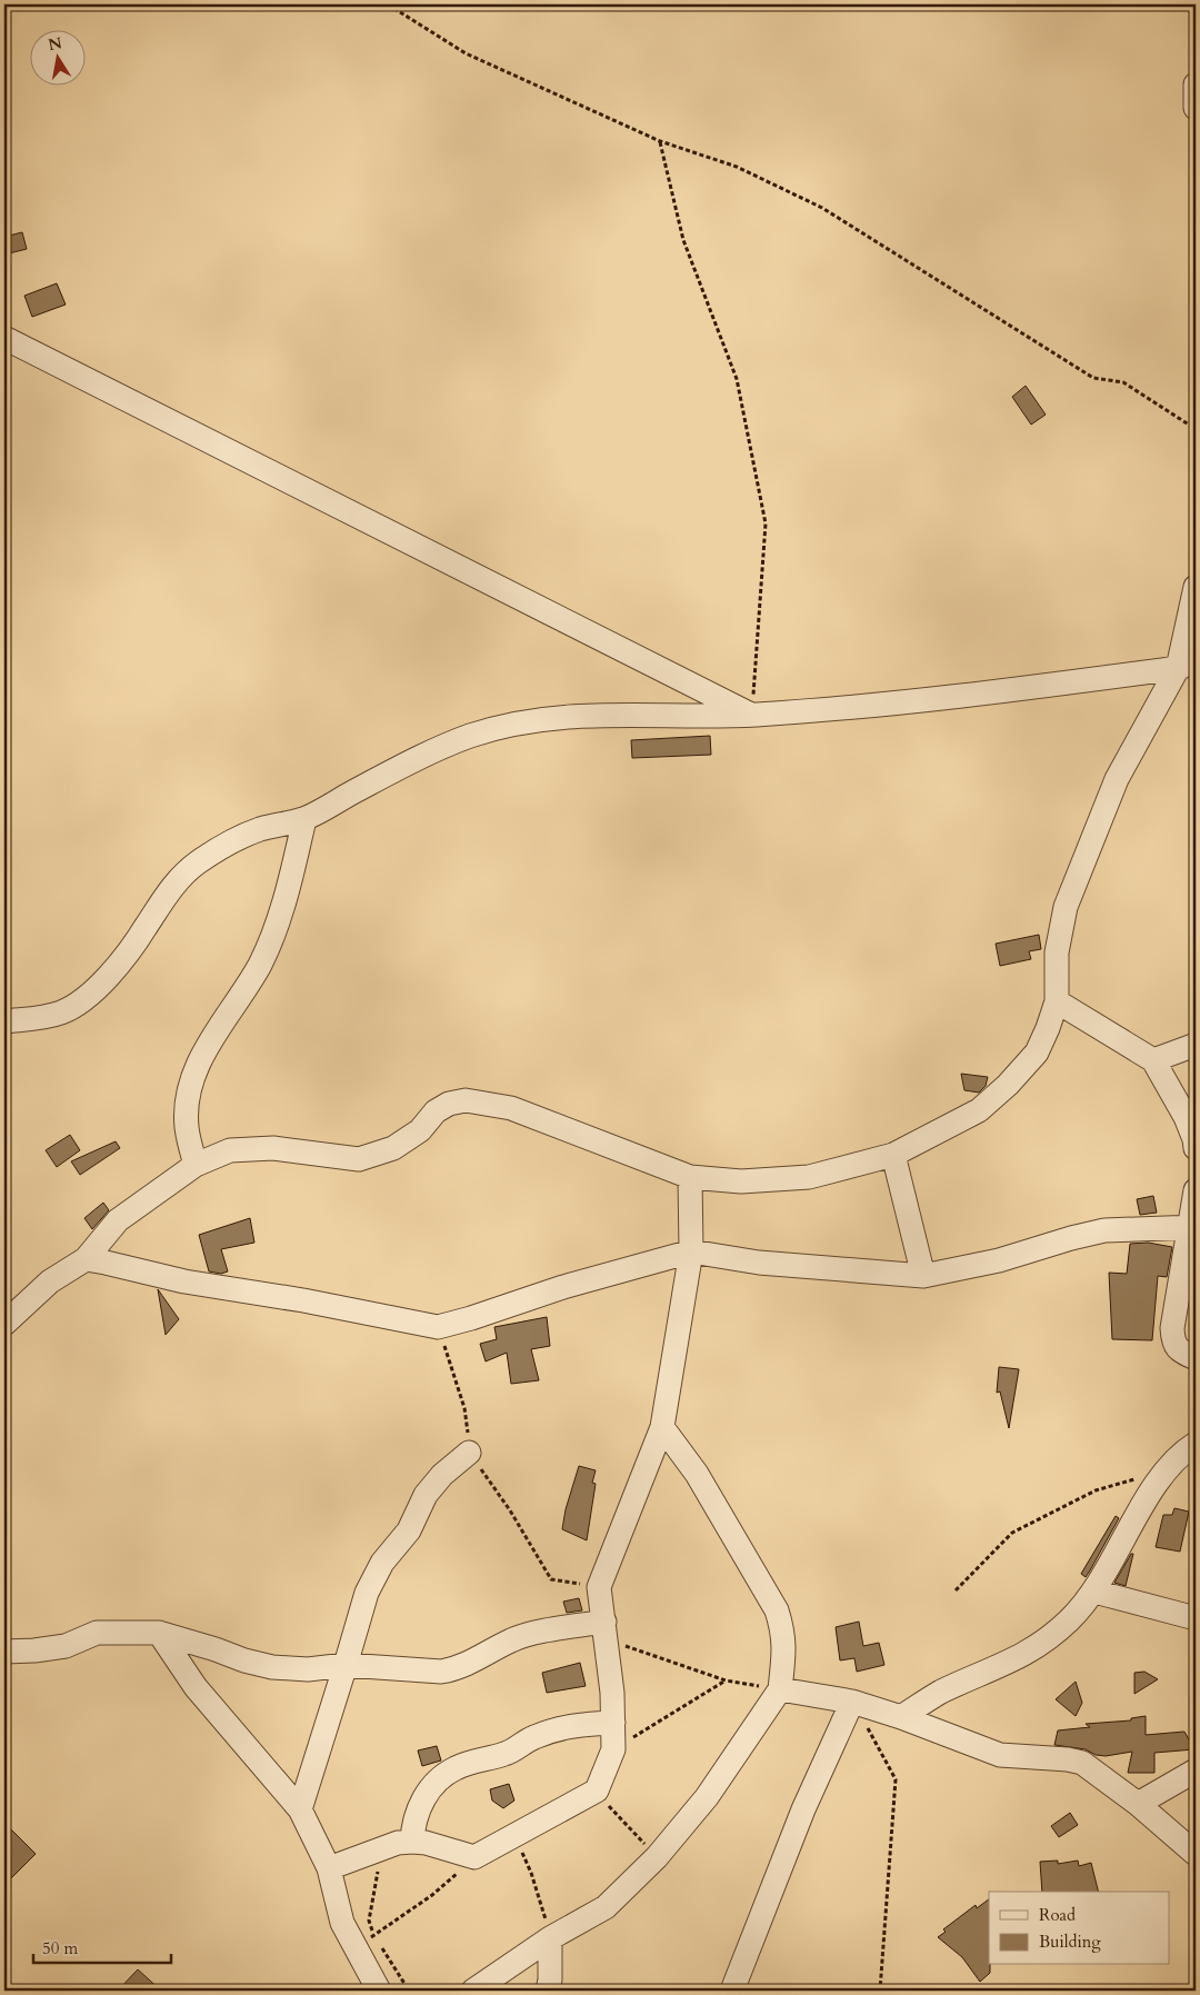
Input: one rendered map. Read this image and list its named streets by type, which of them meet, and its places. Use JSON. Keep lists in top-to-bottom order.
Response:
{
  "legend": ["Road", "Building"],
  "scale_bar": "50 m",
  "north": "top"
}
